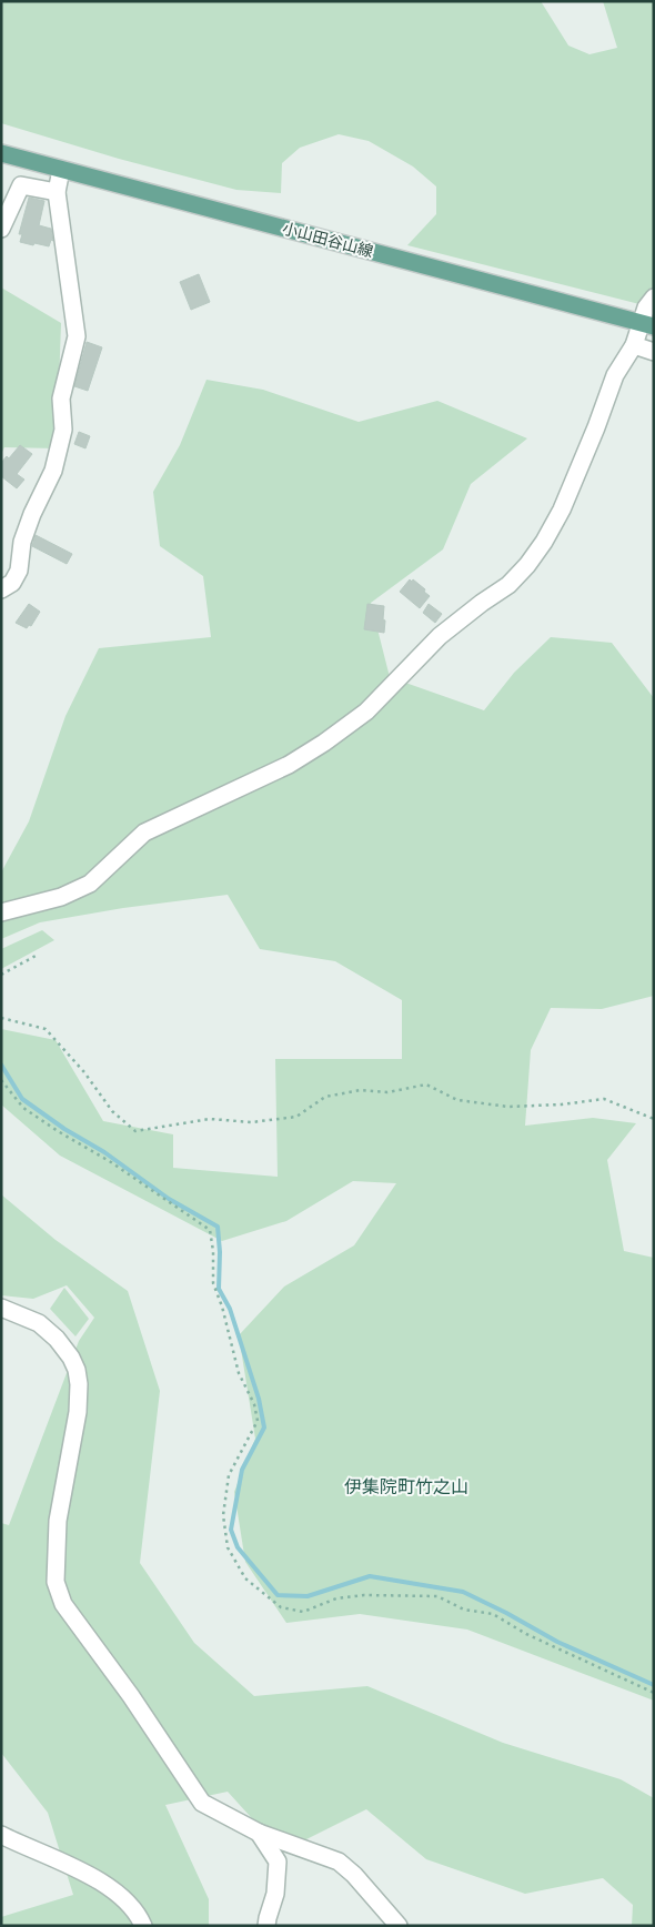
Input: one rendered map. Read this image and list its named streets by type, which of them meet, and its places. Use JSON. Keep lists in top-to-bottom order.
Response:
{
  "streets": {
    "main road": ["小山田谷山線"]
  },
  "districts": ["伊集院町竹之山"]
}
